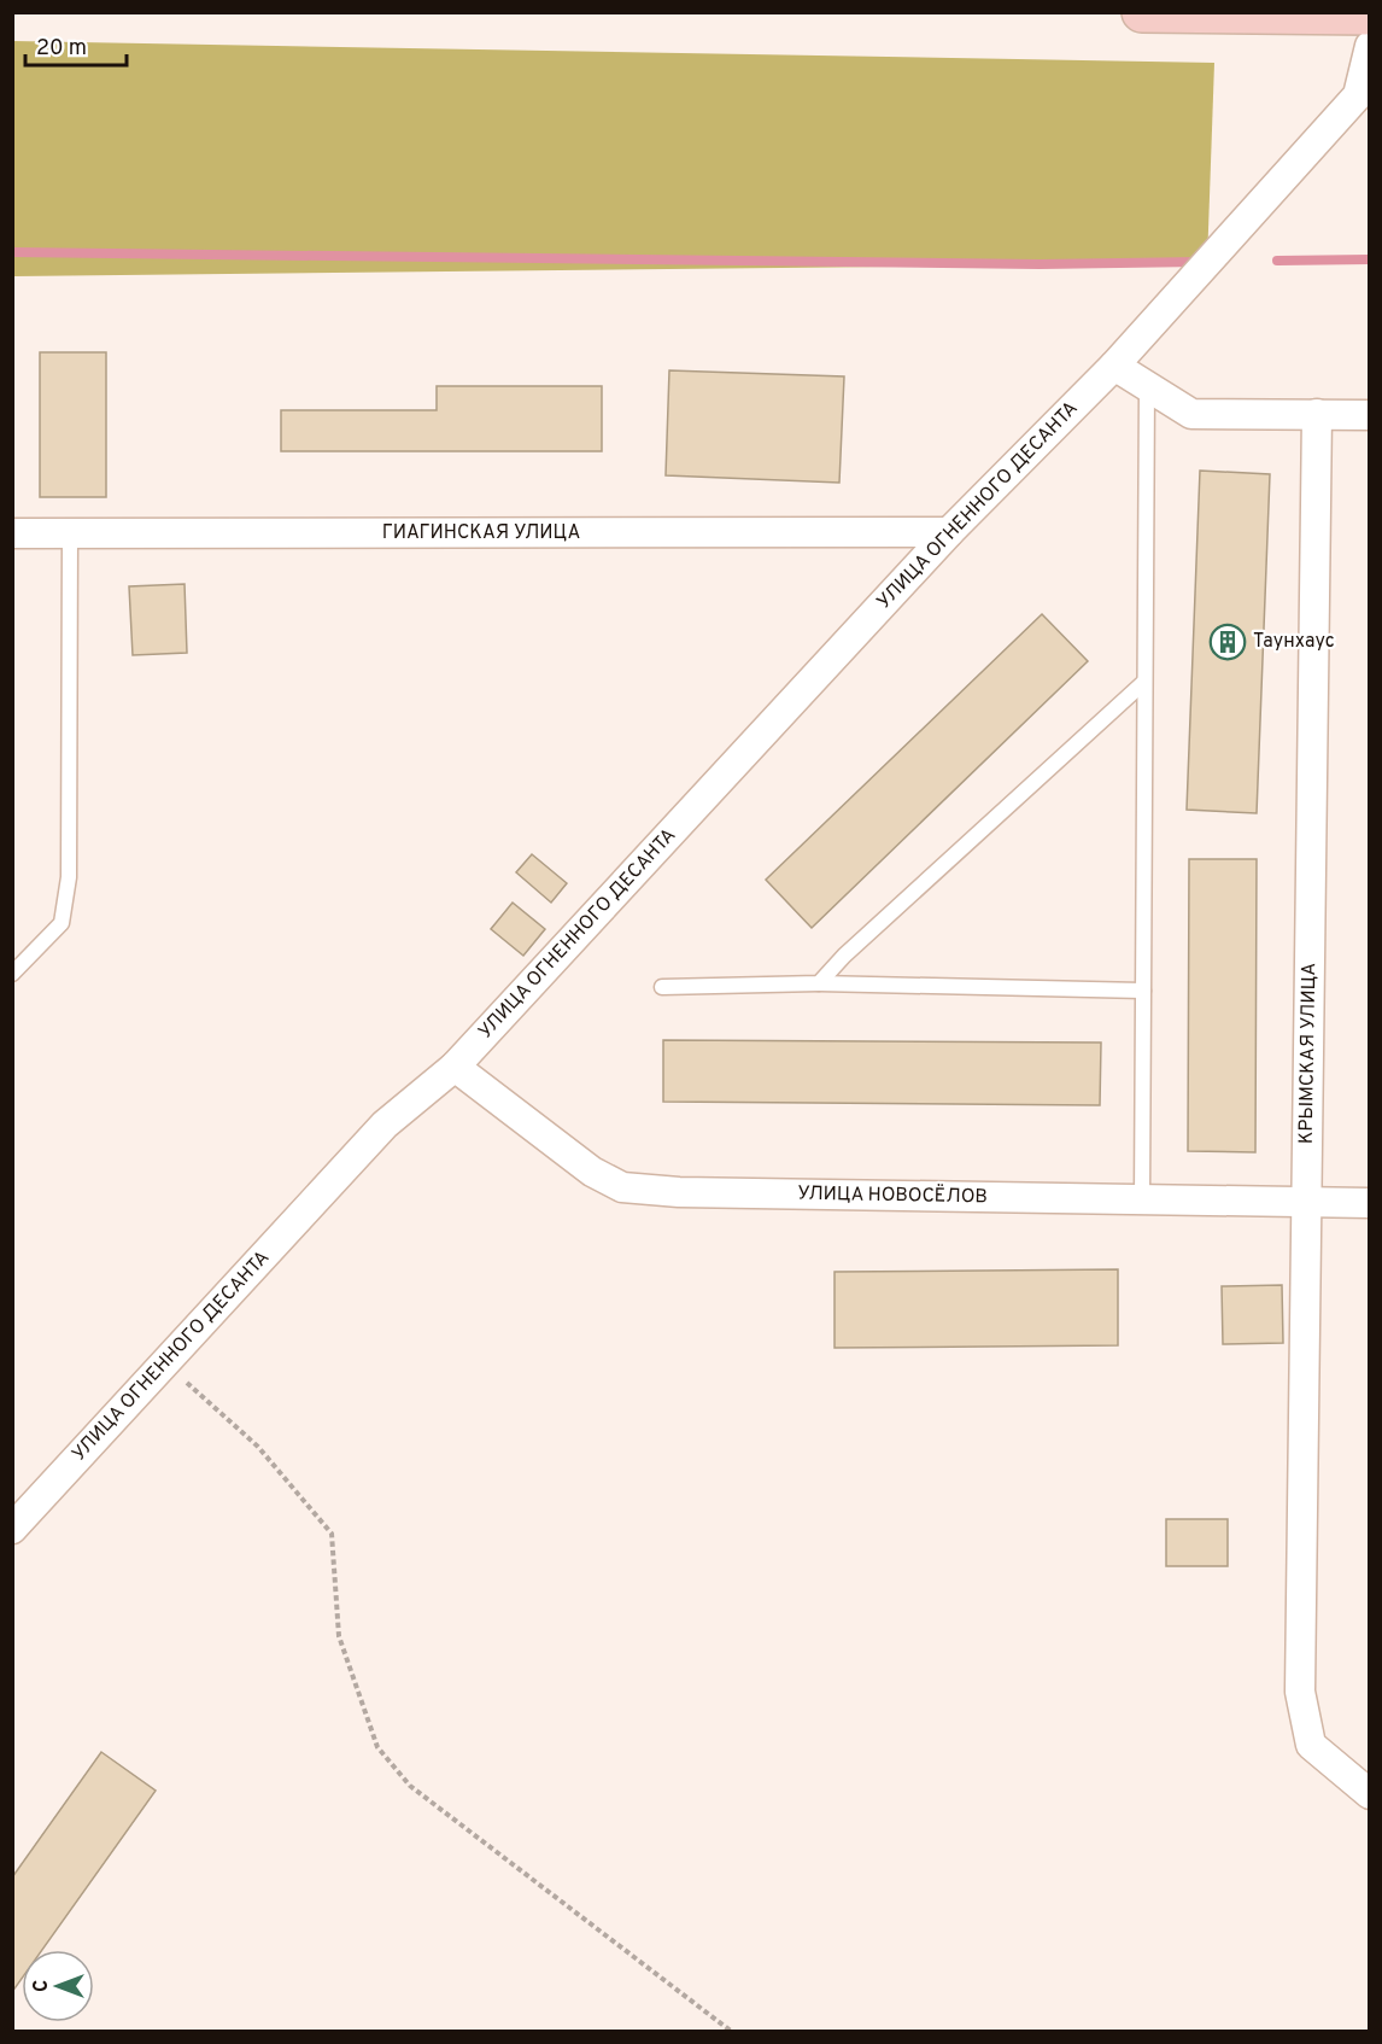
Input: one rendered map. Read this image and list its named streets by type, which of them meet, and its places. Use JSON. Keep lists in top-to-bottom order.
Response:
{
  "streets": {
    "street": [
      "УЛИЦА ОГНЕННОГО ДЕСАНТА",
      "ГИАГИНСКАЯ УЛИЦА",
      "КРЫМСКАЯ УЛИЦА",
      "УЛИЦА НОВОСЁЛОВ"
    ]
  },
  "crossings": [
    ["УЛИЦА ОГНЕННОГО ДЕСАНТА", "ГИАГИНСКАЯ УЛИЦА"],
    ["УЛИЦА ОГНЕННОГО ДЕСАНТА", "УЛИЦА НОВОСЁЛОВ"],
    ["КРЫМСКАЯ УЛИЦА", "УЛИЦА НОВОСЁЛОВ"]
  ],
  "places": {
    "building": ["Таунхаус"]
  },
  "scale_bar": "20 m",
  "north": "left"
}
